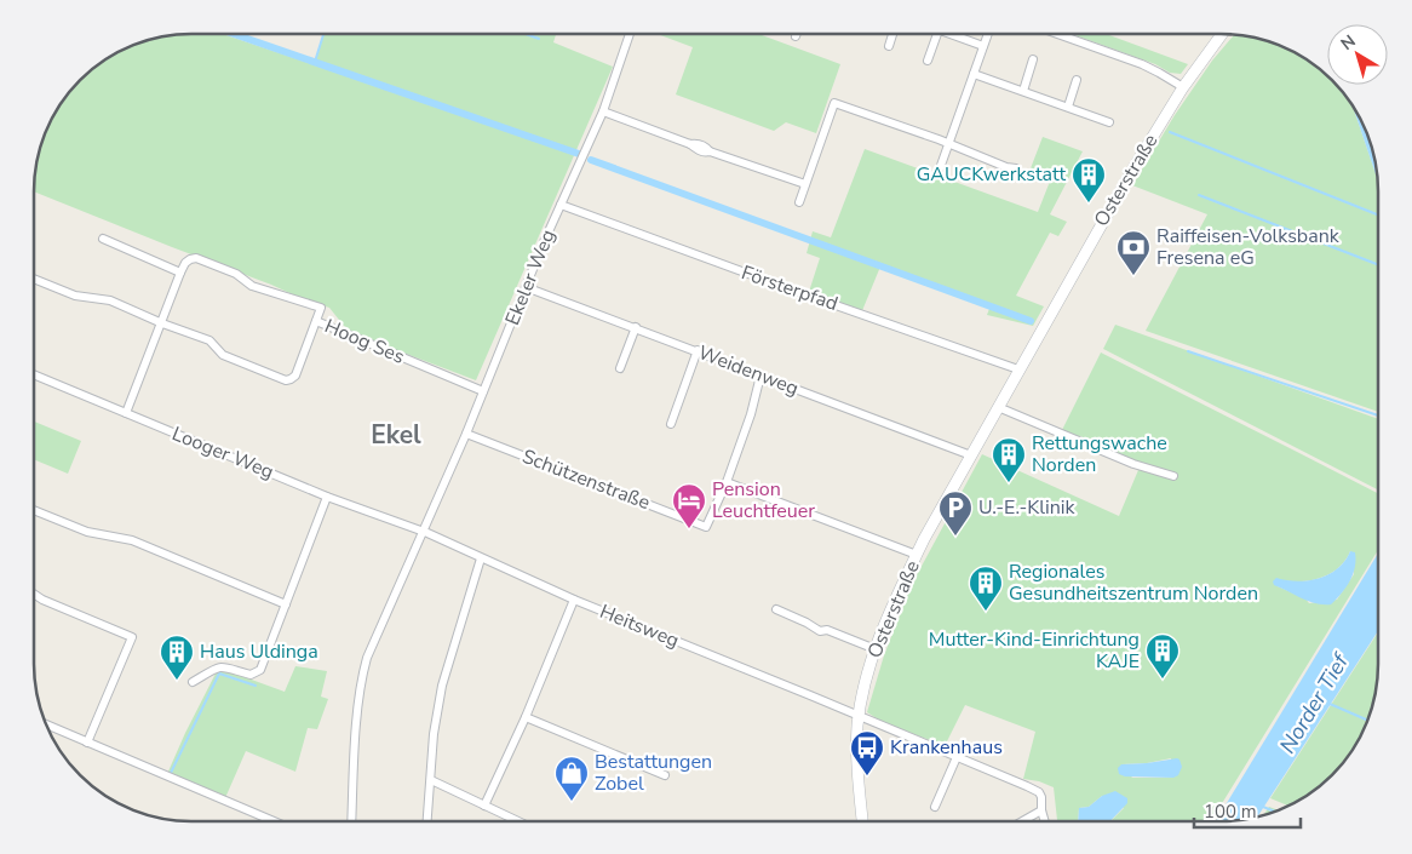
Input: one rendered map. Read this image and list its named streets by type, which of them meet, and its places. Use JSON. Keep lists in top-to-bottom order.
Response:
{
  "streets": {
    "street": [
      "Osterstraße",
      "Ekeler Weg",
      "Försterpfad",
      "Hoog Ses",
      "Weidenweg",
      "Looger Weg",
      "Schützenstraße",
      "Heitsweg"
    ]
  },
  "crossings": [
    ["Osterstraße", "Försterpfad"],
    ["Osterstraße", "Weidenweg"],
    ["Osterstraße", "Heitsweg"],
    ["Ekeler Weg", "Försterpfad"],
    ["Ekeler Weg", "Hoog Ses"],
    ["Ekeler Weg", "Weidenweg"],
    ["Ekeler Weg", "Looger Weg"],
    ["Ekeler Weg", "Schützenstraße"],
    ["Ekeler Weg", "Heitsweg"],
    ["Looger Weg", "Heitsweg"]
  ],
  "districts": ["Ekel"],
  "water": ["Norder Tief"],
  "places": {
    "building": [
      "GAUCKwerkstatt",
      "Rettungswache Norden",
      "Regionales Gesundheitszentrum Norden",
      "Mutter-Kind-Einrichtung KAJE",
      "Haus Uldinga"
    ],
    "bank": ["Raiffeisen-Volksbank Fresena eG"],
    "hotel": ["Pension Leuchtfeuer"],
    "parking": ["U.-E.-Klinik"],
    "bus stop": ["Krankenhaus"],
    "shop": ["Bestattungen Zobel"]
  },
  "scale_bar": "100 m",
  "north": "top left"
}
